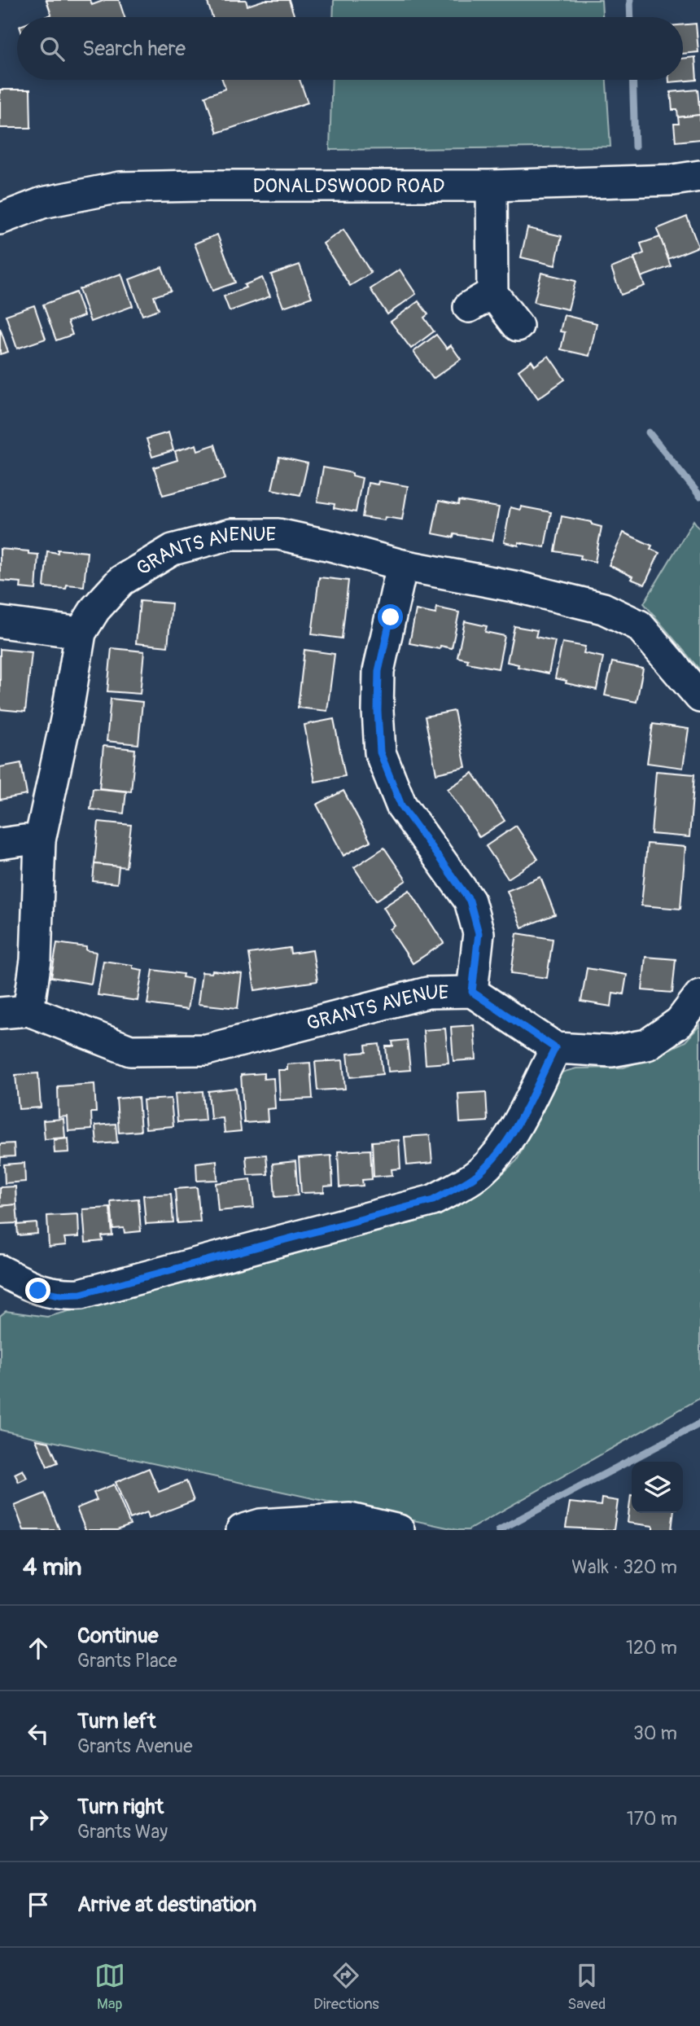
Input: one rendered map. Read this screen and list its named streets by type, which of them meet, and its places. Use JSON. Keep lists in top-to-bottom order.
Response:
{
  "streets": {
    "street": ["DONALDSWOOD ROAD", "GRANTS AVENUE"]
  },
  "page": {
    "search": "Search here",
    "heading": ["4 min", "Walk · 320 m"],
    "list": [
      ["Continue", "Grants Place", "120 m"],
      ["Turn left", "Grants Avenue", "30 m"],
      ["Turn right", "Grants Way", "170 m"],
      "Arrive at destination"
    ],
    "nav": ["Map", "Directions", "Saved"]
  }
}
